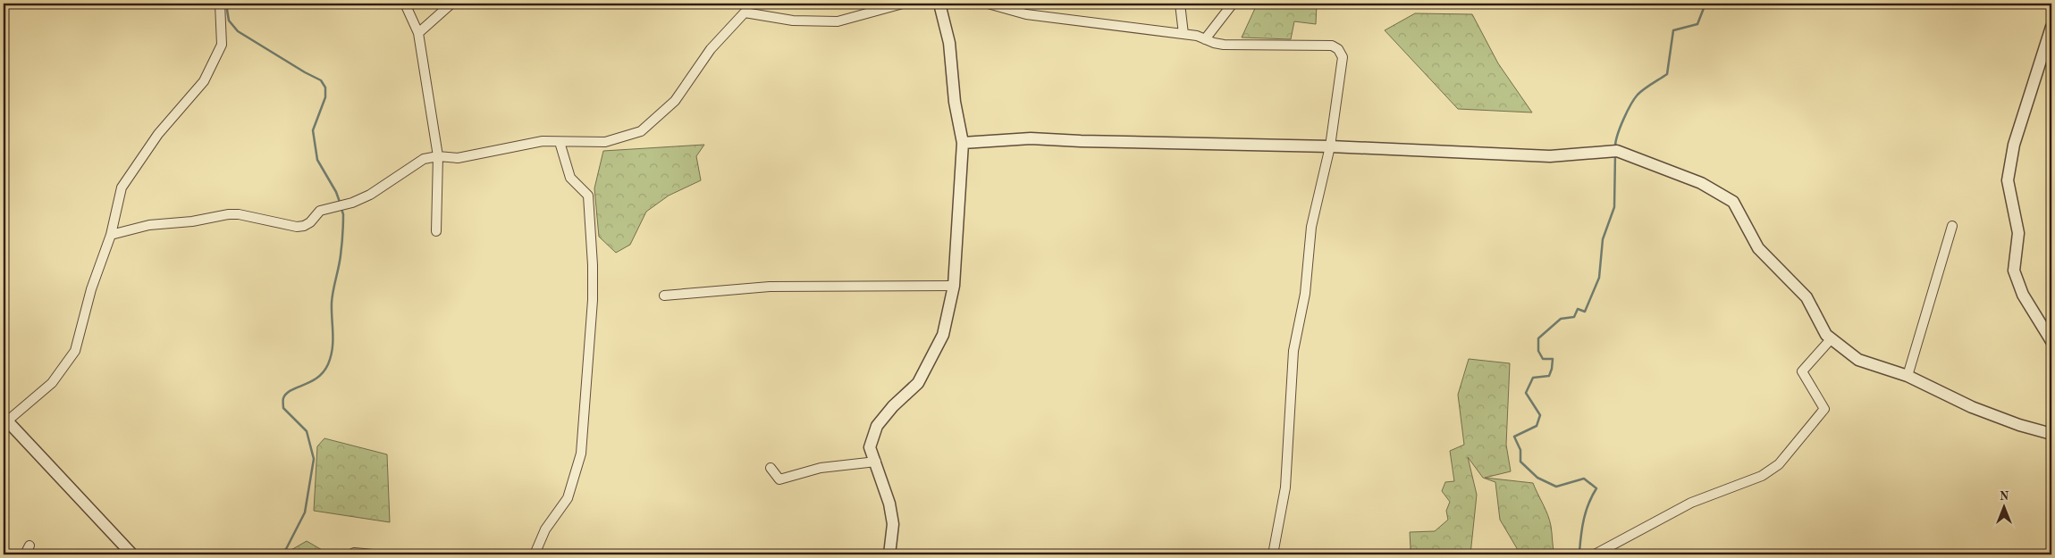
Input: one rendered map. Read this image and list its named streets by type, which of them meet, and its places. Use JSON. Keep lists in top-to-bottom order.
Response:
{
  "north": "top"
}
